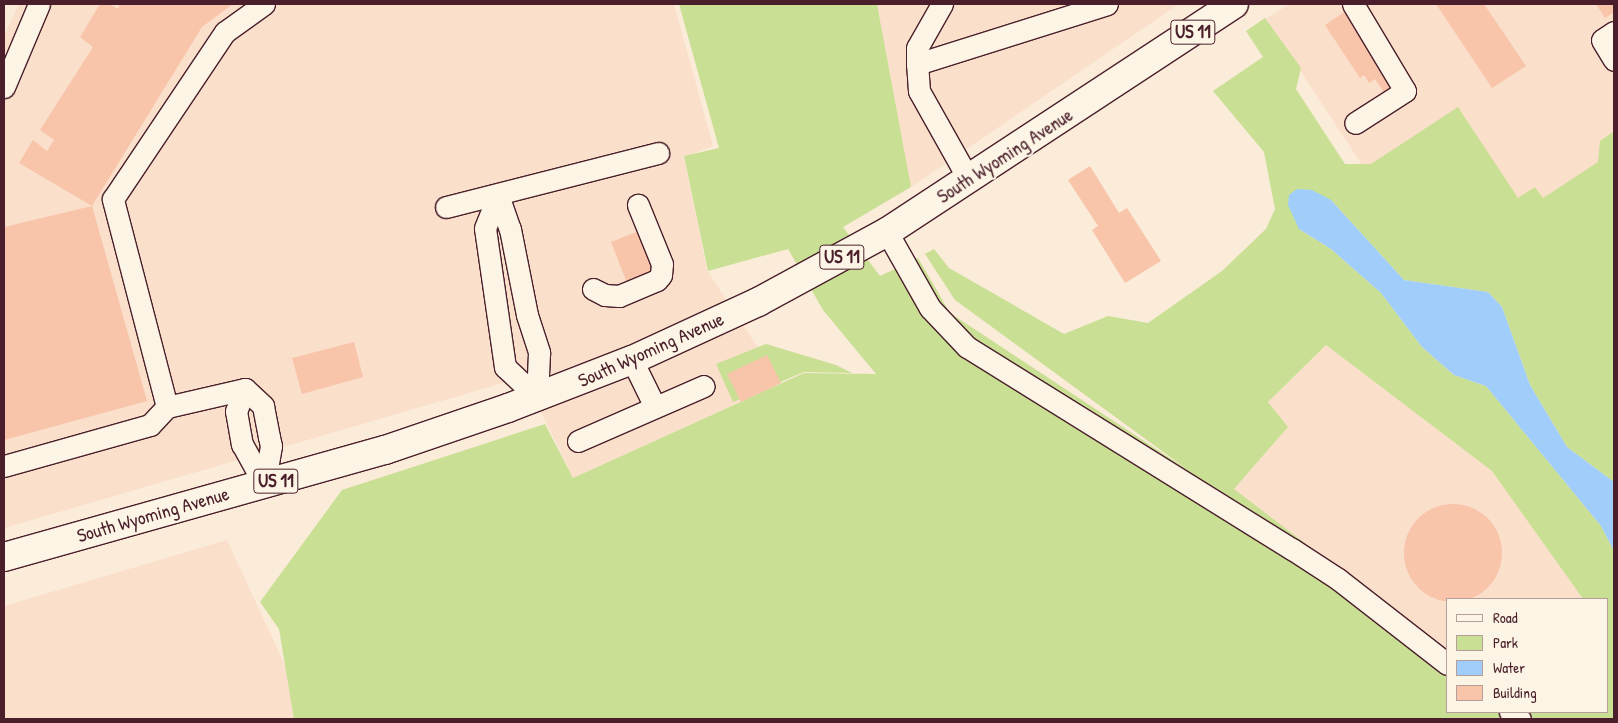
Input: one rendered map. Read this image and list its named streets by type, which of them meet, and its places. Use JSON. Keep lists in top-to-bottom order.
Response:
{
  "streets": {
    "main road": ["US 11", "South Wyoming Avenue"]
  },
  "legend": [
    "Road",
    "Park",
    "Water",
    "Building"
  ]
}
